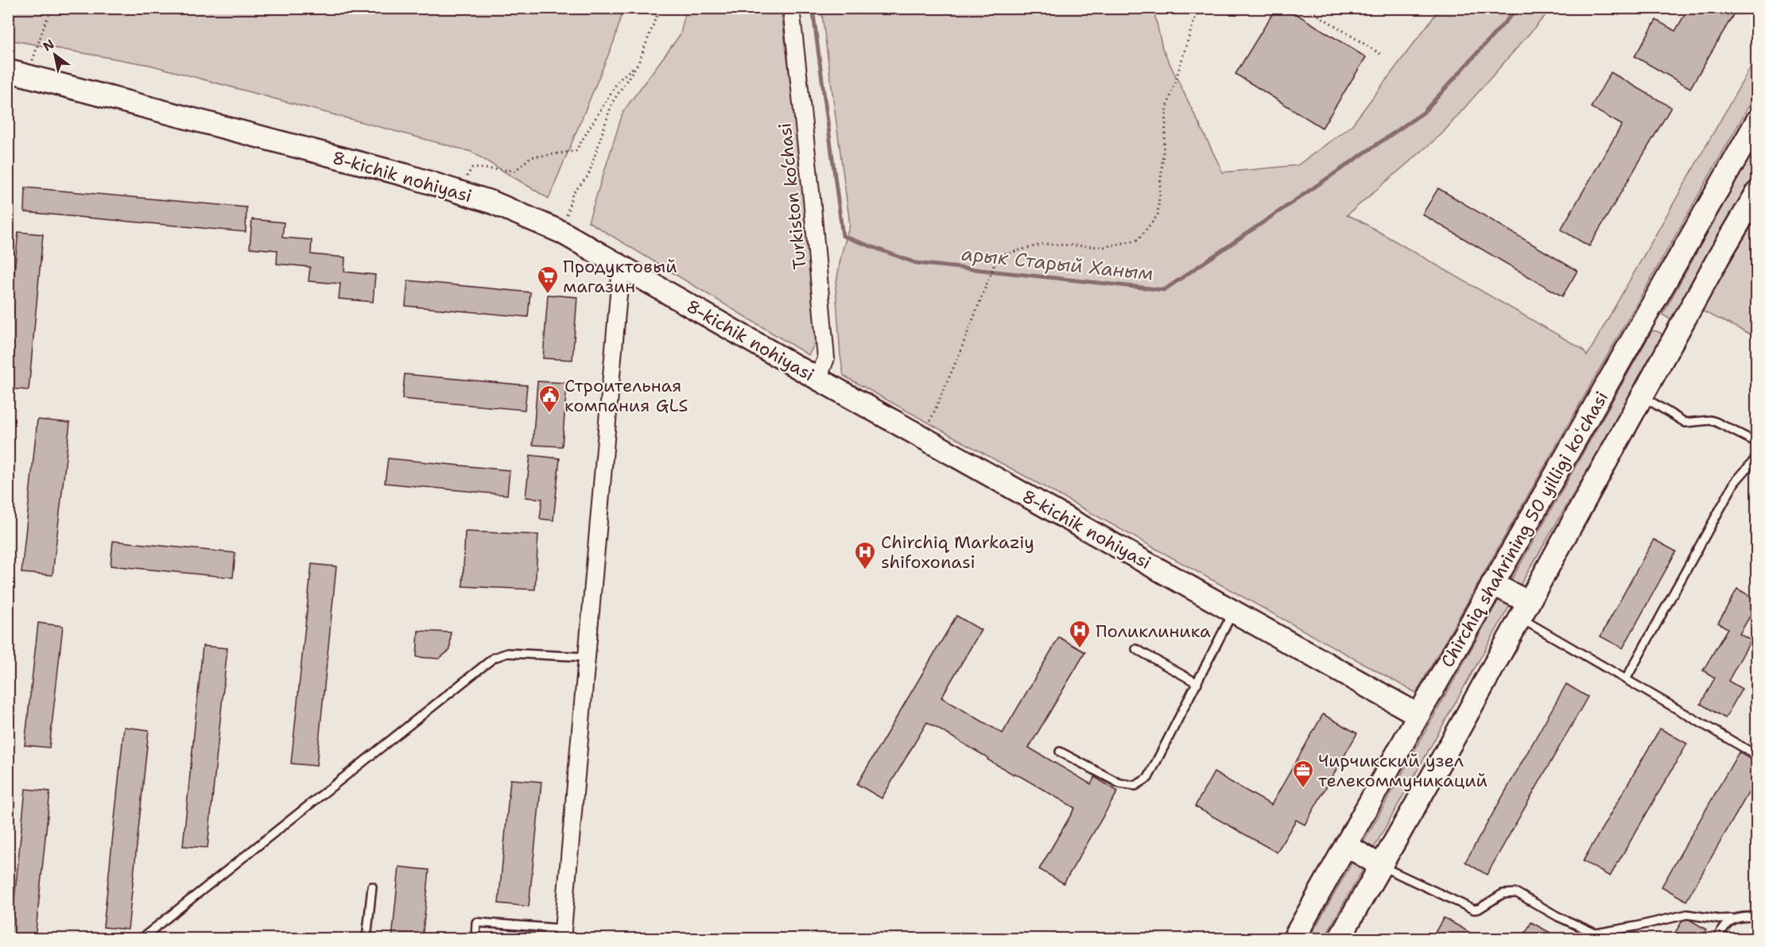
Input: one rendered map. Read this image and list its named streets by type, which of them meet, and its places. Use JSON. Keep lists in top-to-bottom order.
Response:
{
  "streets": {
    "main road": ["8-kichik nohiyasi", "Chirchiq shahrining 50 yilligi koʻchasi"],
    "street": ["Turkiston ko‘chasi"]
  },
  "crossings": [
    ["8-kichik nohiyasi", "Turkiston ko‘chasi"],
    ["8-kichik nohiyasi", "Chirchiq shahrining 50 yilligi koʻchasi"]
  ],
  "water": ["арык Старый Ханым"],
  "places": {
    "supermarket": ["Продуктовый магазин"],
    "public building": ["Строительная компания GLS"],
    "hospital": ["Chirchiq Markaziy shifoxonasi", "Поликлиника"],
    "office": ["Чирчикский узел телекоммуникаций"]
  },
  "north": "top left"
}
